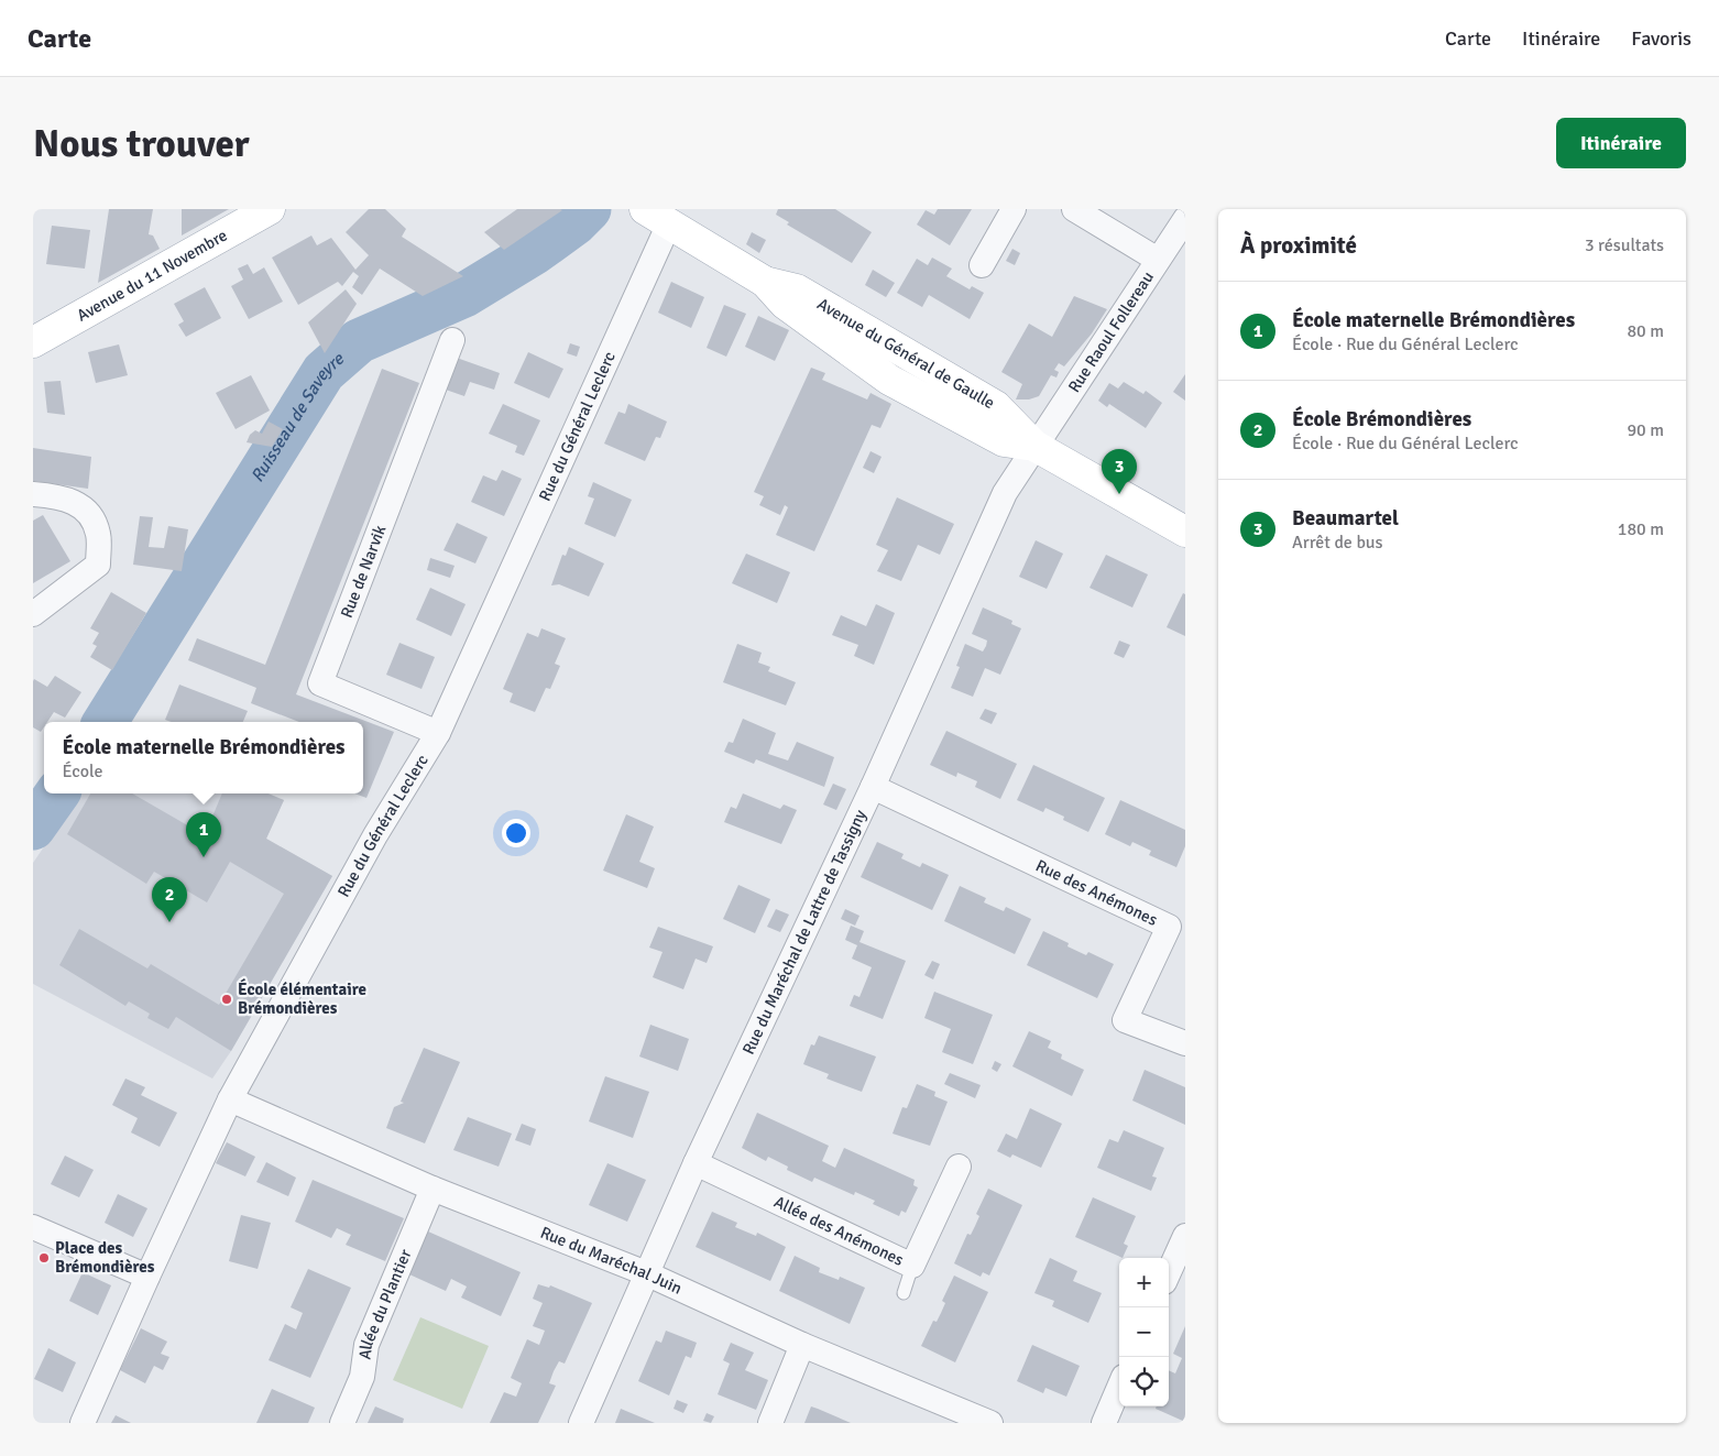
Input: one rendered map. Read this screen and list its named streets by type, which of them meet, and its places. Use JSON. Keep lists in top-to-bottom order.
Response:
{
  "streets": {
    "main road": ["Avenue du 11 Novembre", "Avenue du Général de Gaulle"],
    "street": [
      "Rue Raoul Follereau",
      "Rue du Général Leclerc",
      "Rue de Narvik",
      "Rue des Anémones",
      "Rue du Maréchal de Lattre de Tassigny",
      "Allée des Anémones",
      "Rue du Maréchal Juin",
      "Allée du Plantier"
    ]
  },
  "crossings": [
    ["Rue Raoul Follereau", "Avenue du Général de Gaulle"],
    ["Rue Raoul Follereau", "Rue du Maréchal de Lattre de Tassigny"],
    ["Avenue du Général de Gaulle", "Rue du Général Leclerc"],
    ["Avenue du Général de Gaulle", "Rue du Maréchal de Lattre de Tassigny"],
    ["Rue du Général Leclerc", "Rue de Narvik"],
    ["Rue du Général Leclerc", "Rue du Maréchal Juin"],
    ["Rue des Anémones", "Rue du Maréchal de Lattre de Tassigny"],
    ["Rue du Maréchal de Lattre de Tassigny", "Allée des Anémones"],
    ["Rue du Maréchal de Lattre de Tassigny", "Rue du Maréchal Juin"],
    ["Rue du Maréchal Juin", "Allée du Plantier"]
  ],
  "water": ["Ruisseau de Saveyre"],
  "places": ["École élémentaire Brémondières", "Place des Brémondières"],
  "page": {
    "header": "Carte",
    "nav": ["Carte", "Itinéraire", "Favoris"],
    "buttons": "Itinéraire",
    "title": "Nous trouver",
    "heading": ["À proximité", "3 résultats"],
    "list": [
      {
        "mark": "1",
        "name": "École maternelle Brémondières",
        "note": "École · Rue du Général Leclerc",
        "value": "80 m"
      },
      {
        "mark": "2",
        "name": "École Brémondières",
        "note": "École · Rue du Général Leclerc",
        "value": "90 m"
      },
      {
        "mark": "3",
        "name": "Beaumartel",
        "note": "Arrêt de bus",
        "value": "180 m"
      }
    ],
    "pins": ["3", "1", "2"],
    "popup": ["École maternelle Brémondières", "École"],
    "map_buttons": ["+", "−"]
  }
}
